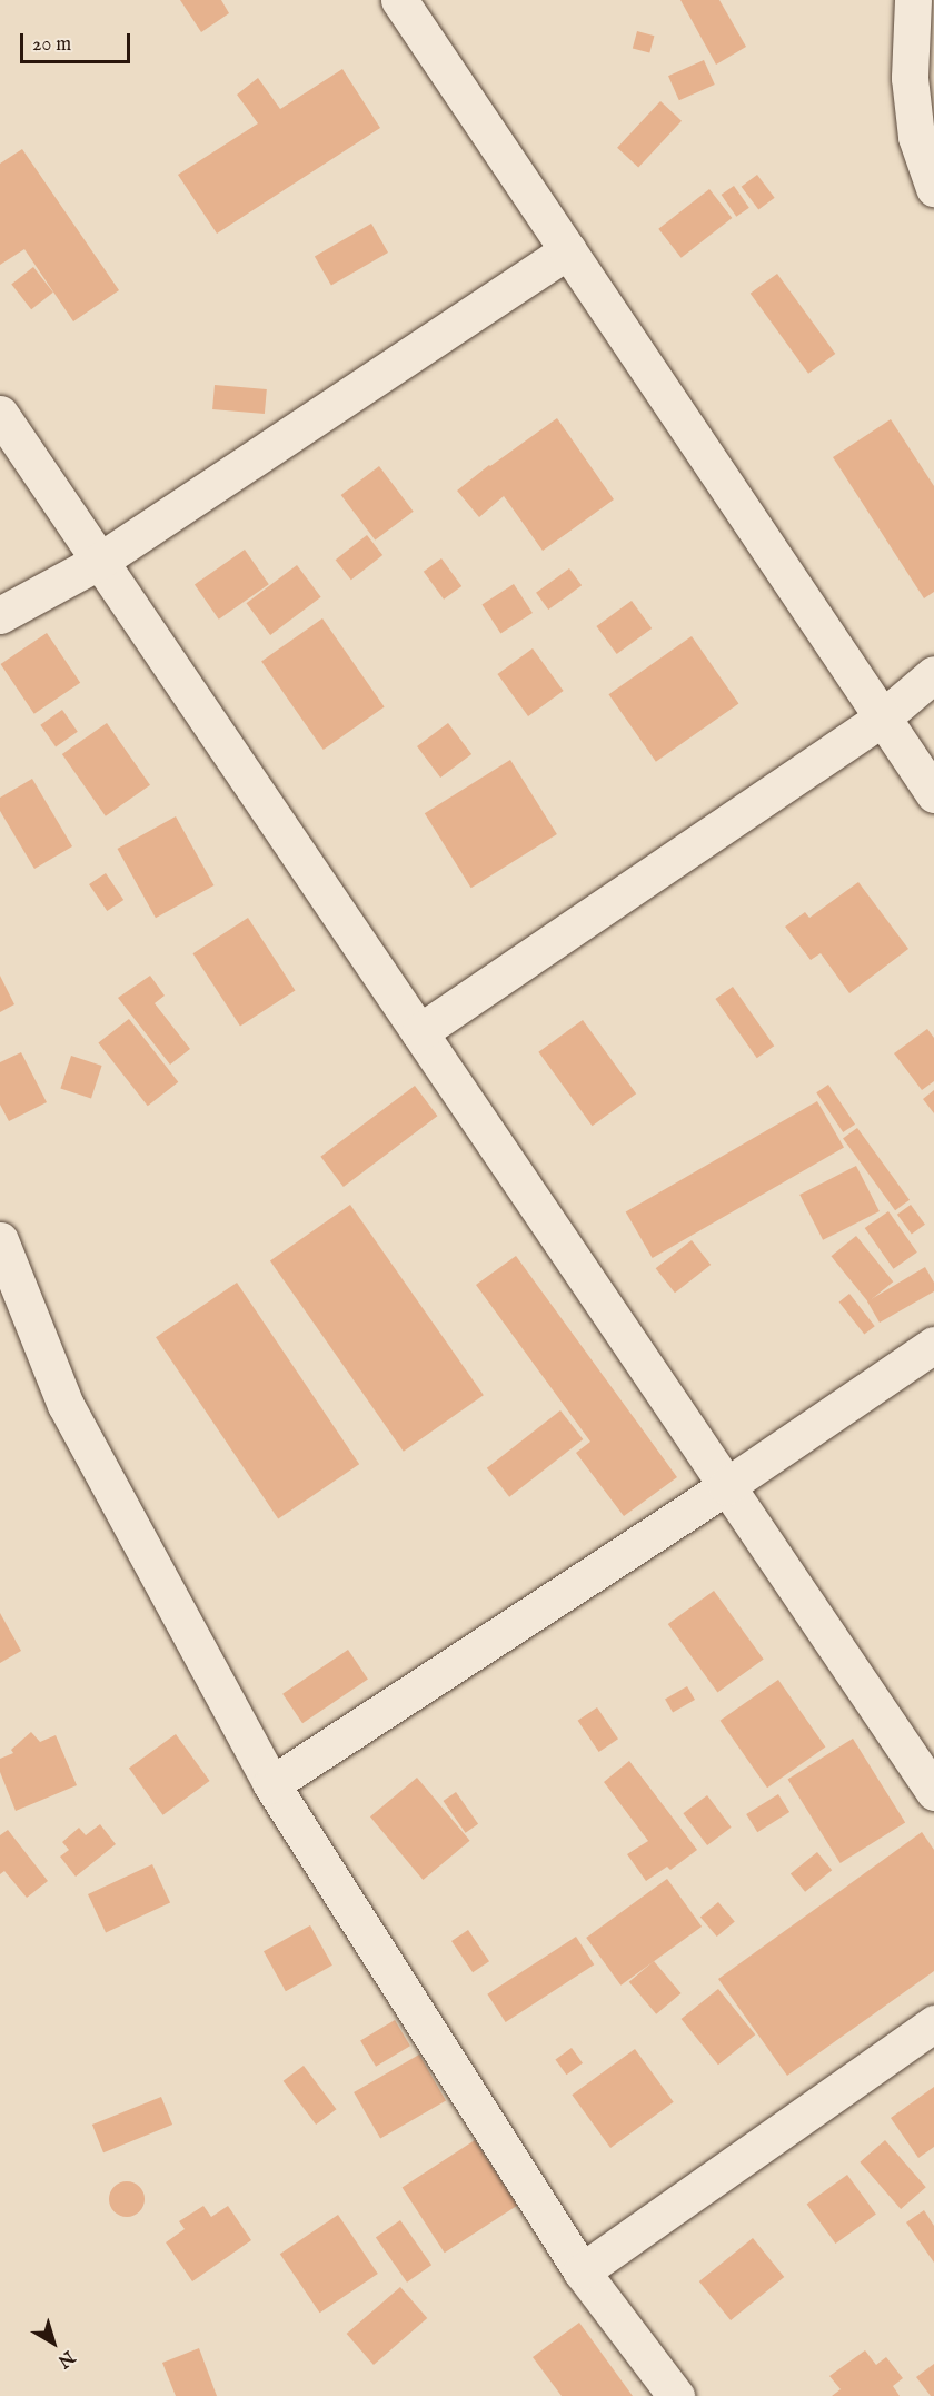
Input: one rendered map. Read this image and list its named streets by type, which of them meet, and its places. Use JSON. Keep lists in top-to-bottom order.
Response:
{
  "scale_bar": "20 m",
  "north": "bottom right"
}
